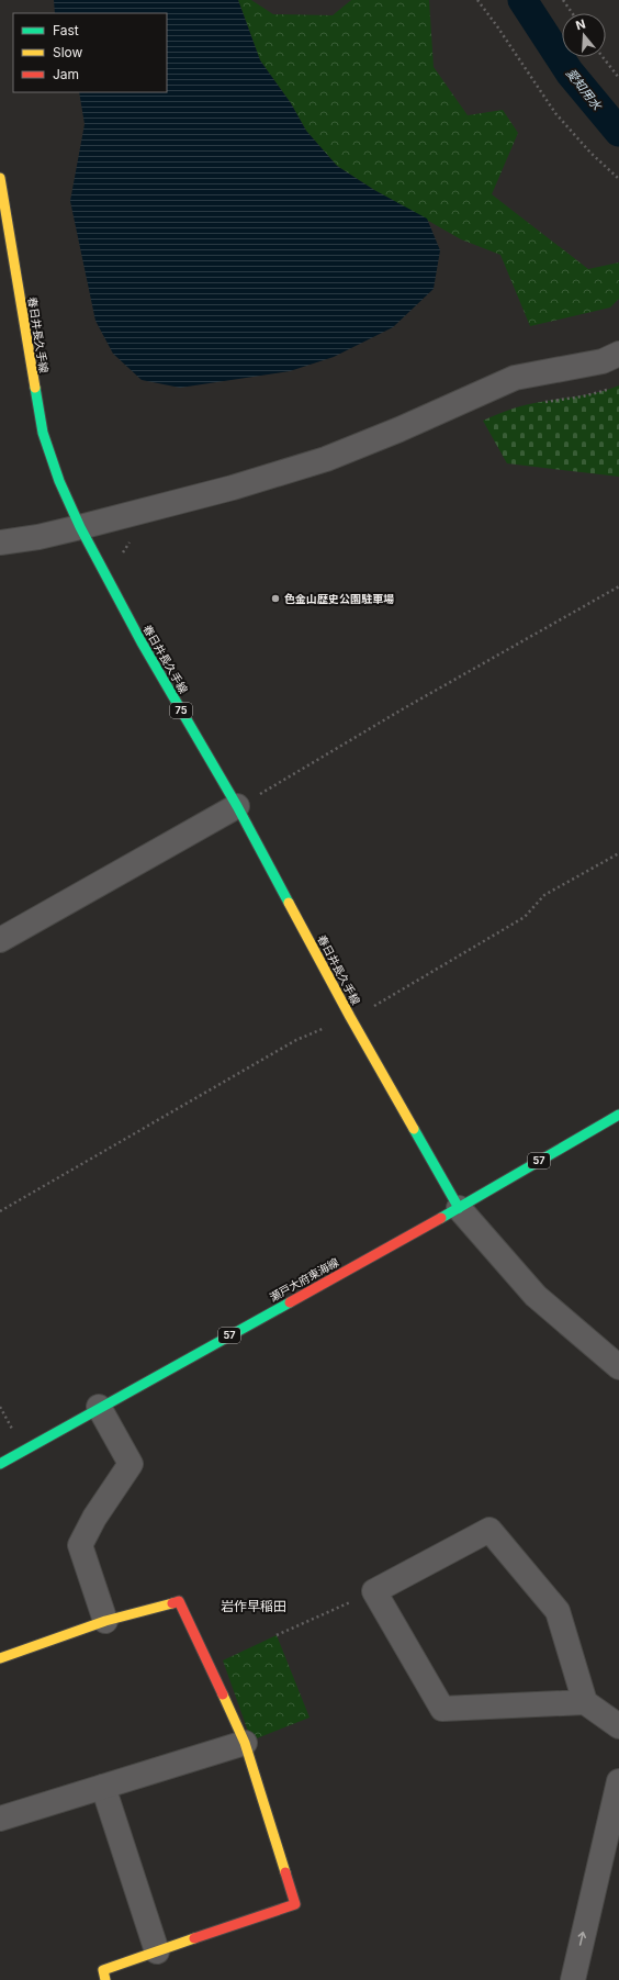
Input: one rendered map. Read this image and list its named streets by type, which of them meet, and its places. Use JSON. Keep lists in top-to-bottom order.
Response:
{
  "streets": {
    "main road": [
      "春日井長久手線",
      "75",
      "57",
      "瀬戸大府東海線"
    ]
  },
  "crossings": [
    ["春日井長久手線", "瀬戸大府東海線"]
  ],
  "districts": ["岩作早稲田"],
  "water": ["愛知用水"],
  "places": ["色金山歴史公園駐車場"],
  "legend": ["Fast", "Slow", "Jam"],
  "north": "top"
}
